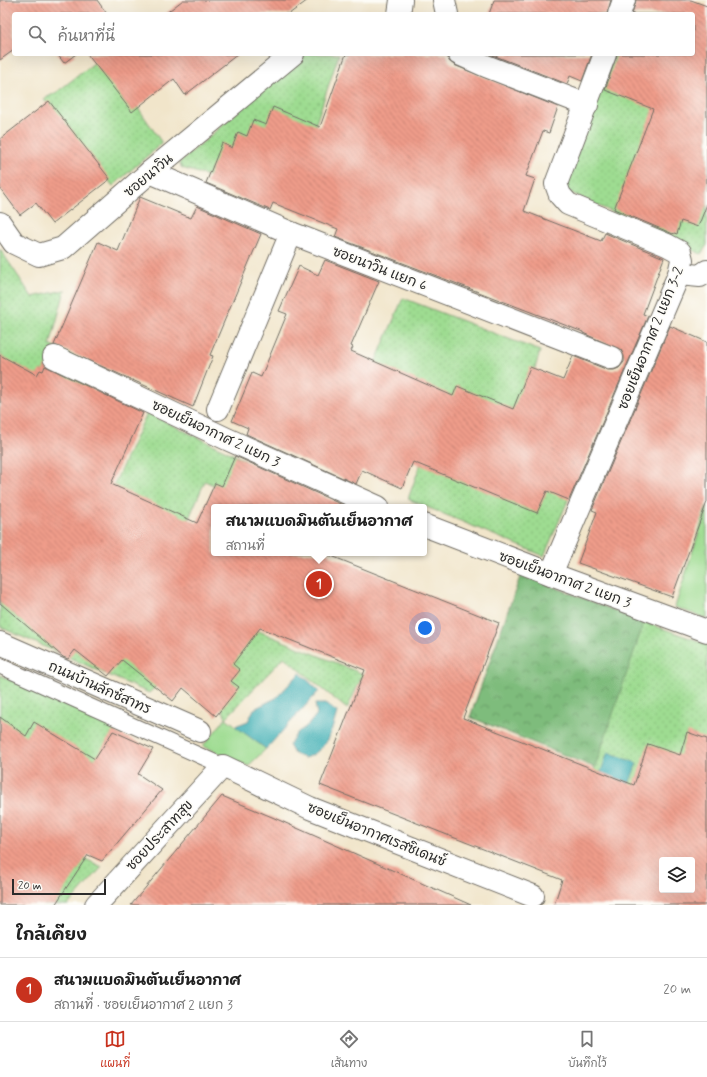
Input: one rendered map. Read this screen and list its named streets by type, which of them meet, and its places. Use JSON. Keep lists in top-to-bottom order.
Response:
{
  "streets": {
    "street": [
      "ซอยนาวิน",
      "ซอยนาวิน แยก 6",
      "ซอยเย็นอากาศ 2 แยก 3-2",
      "ซอยเย็นอากาศ 2 แยก 3",
      "ถนนบ้านลักซ์สาทร",
      "ซอยเย็นอากาศเรสซิเดนซ์",
      "ซอยประสาทสุข"
    ]
  },
  "crossings": [
    ["ซอยนาวิน", "ซอยนาวิน แยก 6"],
    ["ซอยเย็นอากาศ 2 แยก 3-2", "ซอยเย็นอากาศ 2 แยก 3"],
    ["ซอยเย็นอากาศเรสซิเดนซ์", "ซอยประสาทสุข"]
  ],
  "scale_bar": "20 m",
  "page": {
    "search": "ค้นหาที่นี่",
    "popup": ["สนามแบดมินตันเย็นอากาศ", "สถานที่"],
    "pins": "1",
    "scale": "20 m",
    "heading": "ใกล้เคียง",
    "list": [
      {
        "mark": "1",
        "name": "สนามแบดมินตันเย็นอากาศ",
        "note": "สถานที่ · ซอยเย็นอากาศ 2 แยก 3",
        "value": "20 m"
      }
    ],
    "nav": ["แผนที่", "เส้นทาง", "บันทึกไว้"]
  }
}
